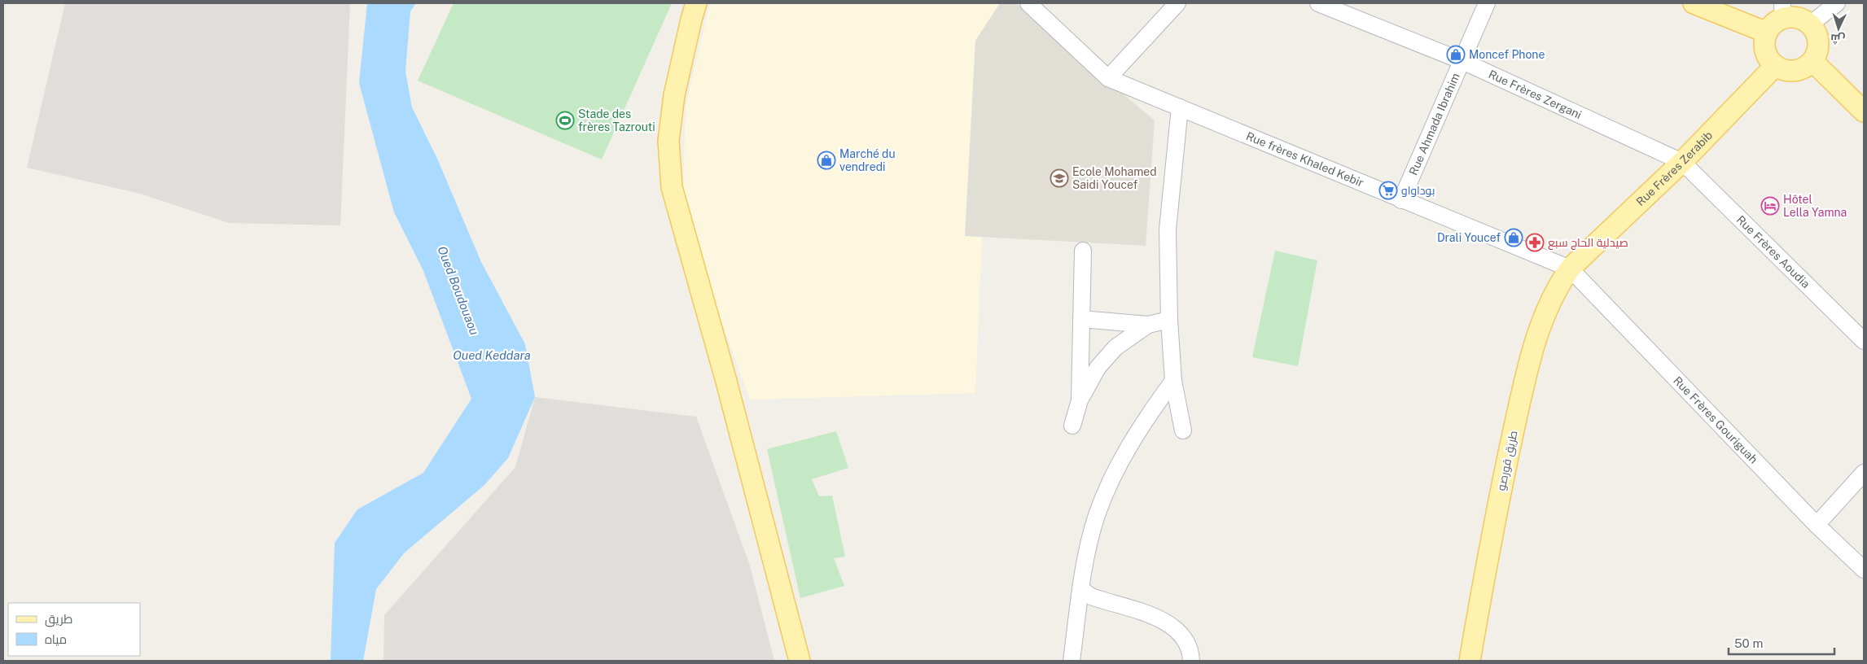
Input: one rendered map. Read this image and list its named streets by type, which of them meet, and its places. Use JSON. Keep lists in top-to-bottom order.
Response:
{
  "streets": {
    "main road": ["Rue Frères Zerabib", "طريق قورصو"],
    "street": [
      "Rue Frères Zergani",
      "Rue Ahmada Ibrahim",
      "Rue frères Khaled Kebir",
      "Rue Frères Aoudia",
      "Rue Frères Gouriguah"
    ]
  },
  "crossings": [
    ["Rue Frères Zergani", "Rue Ahmada Ibrahim"],
    ["Rue Frères Zergani", "Rue Frères Zerabib"],
    ["Rue Frères Zergani", "Rue Frères Aoudia"],
    ["Rue Ahmada Ibrahim", "Rue frères Khaled Kebir"],
    ["Rue frères Khaled Kebir", "Rue Frères Zerabib"],
    ["Rue frères Khaled Kebir", "Rue Frères Gouriguah"],
    ["Rue frères Khaled Kebir", "طريق قورصو"],
    ["Rue Frères Zerabib", "Rue Frères Aoudia"],
    ["Rue Frères Zerabib", "Rue Frères Gouriguah"],
    ["Rue Frères Zerabib", "طريق قورصو"],
    ["Rue Frères Gouriguah", "طريق قورصو"]
  ],
  "water": ["Oued Boudouaou", "Oued Keddara"],
  "places": {
    "shop": ["Moncef Phone", "Marché du vendredi", "Drali Youcef"],
    "sports": ["Stade des frères Tazrouti"],
    "school or university": ["Ecole Mohamed Saidi Youcef"],
    "supermarket": ["بوداواو"],
    "hotel": ["Hôtel Lella Yamna"],
    "pharmacy": ["صيدلية الحاج سبع"]
  },
  "legend": ["طريق", "مياه"],
  "scale_bar": "50 m",
  "north": "bottom"
}
